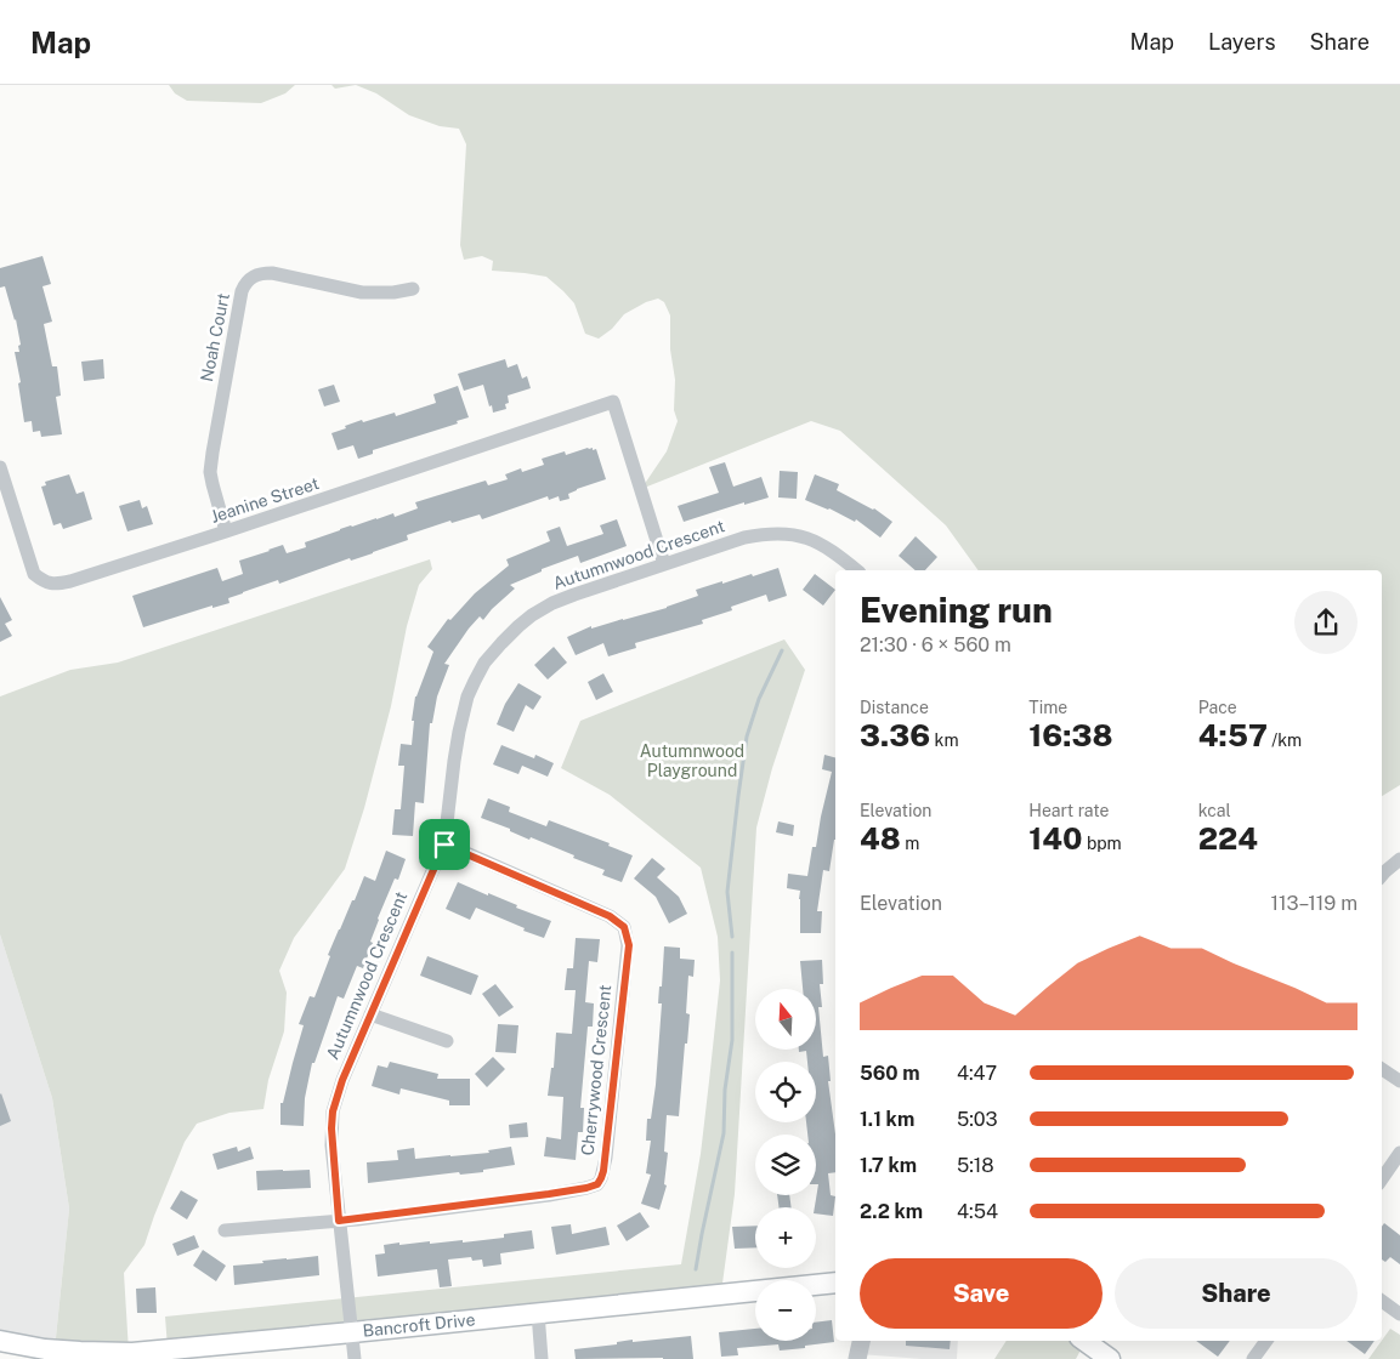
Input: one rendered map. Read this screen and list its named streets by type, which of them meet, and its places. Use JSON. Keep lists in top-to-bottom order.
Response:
{
  "streets": {
    "main road": ["Bancroft Drive"],
    "street": [
      "Noah Court",
      "Jeanine Street",
      "Autumnwood Crescent",
      "Cherrywood Crescent"
    ]
  },
  "crossings": [
    ["Noah Court", "Jeanine Street"],
    ["Jeanine Street", "Autumnwood Crescent"],
    ["Autumnwood Crescent", "Cherrywood Crescent"],
    ["Autumnwood Crescent", "Bancroft Drive"]
  ],
  "parks": ["Autumnwood Playground"],
  "north": "top",
  "page": {
    "header": "Map",
    "nav": ["Map", "Layers", "Share"],
    "heading": ["Evening run", "21:30 · 6 × 560 m"],
    "stats": [
      ["Distance", "3.36 km"],
      ["Time", "16:38"],
      ["Pace", "4:57 /km"],
      ["Elevation", "48 m"],
      ["Heart rate", "140 bpm"],
      ["kcal", "224"]
    ],
    "chart": ["Elevation", "113–119 m"],
    "map_buttons": ["+", "−"],
    "list": [
      {
        "name": "560 m",
        "note": "4:47"
      },
      {
        "name": "1.1 km",
        "note": "5:03"
      },
      {
        "name": "1.7 km",
        "note": "5:18"
      },
      {
        "name": "2.2 km",
        "note": "4:54"
      }
    ],
    "buttons": ["Save", "Share"]
  }
}
